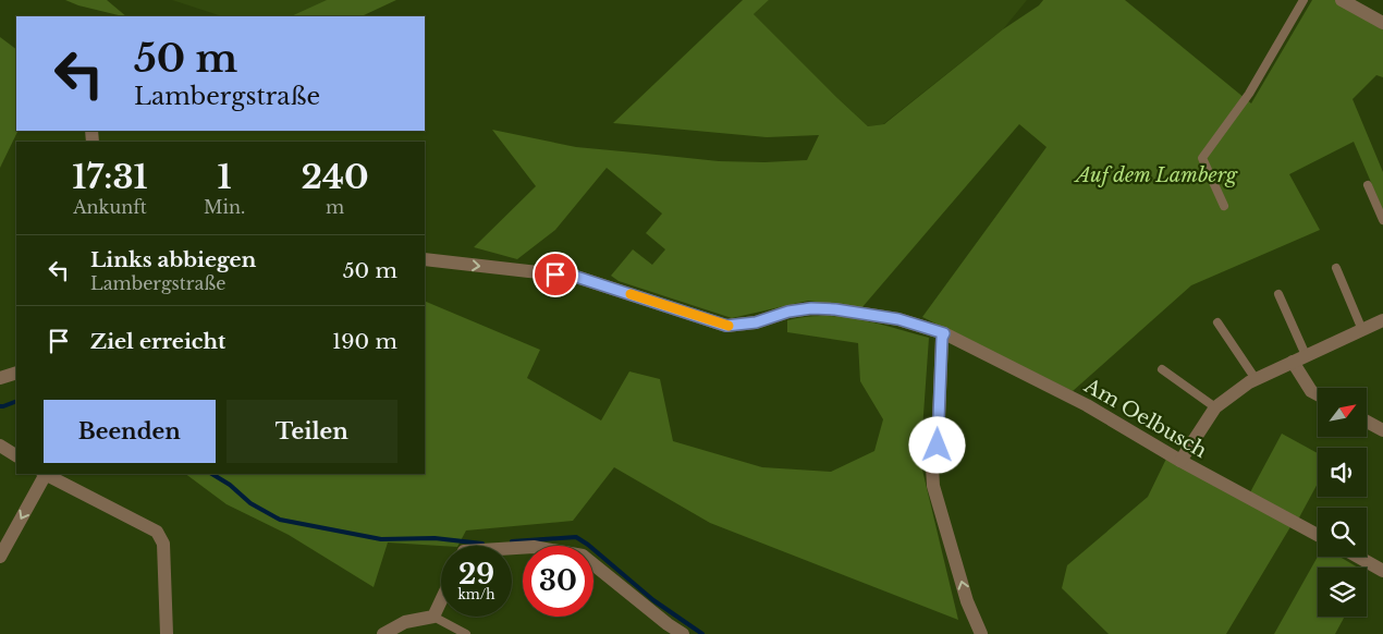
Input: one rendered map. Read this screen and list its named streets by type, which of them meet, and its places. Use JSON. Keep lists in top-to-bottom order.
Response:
{
  "streets": {
    "street": ["Am Oelbusch"]
  },
  "one_way": ["Am Oelbusch"],
  "parks": ["Auf dem Lamberg"],
  "north": "top right",
  "page": {
    "turn": ["50 m", "Lambergstraße"],
    "eta": [
      "17:31",
      "Ankunft",
      "1",
      "Min.",
      "240",
      "m"
    ],
    "list": [
      {
        "name": "Links abbiegen",
        "note": "Lambergstraße",
        "value": "50 m"
      },
      {
        "name": "Ziel erreicht",
        "value": "190 m"
      }
    ],
    "buttons": ["Beenden", "Teilen"],
    "speed": "29 km/h",
    "limit": "30"
  }
}
